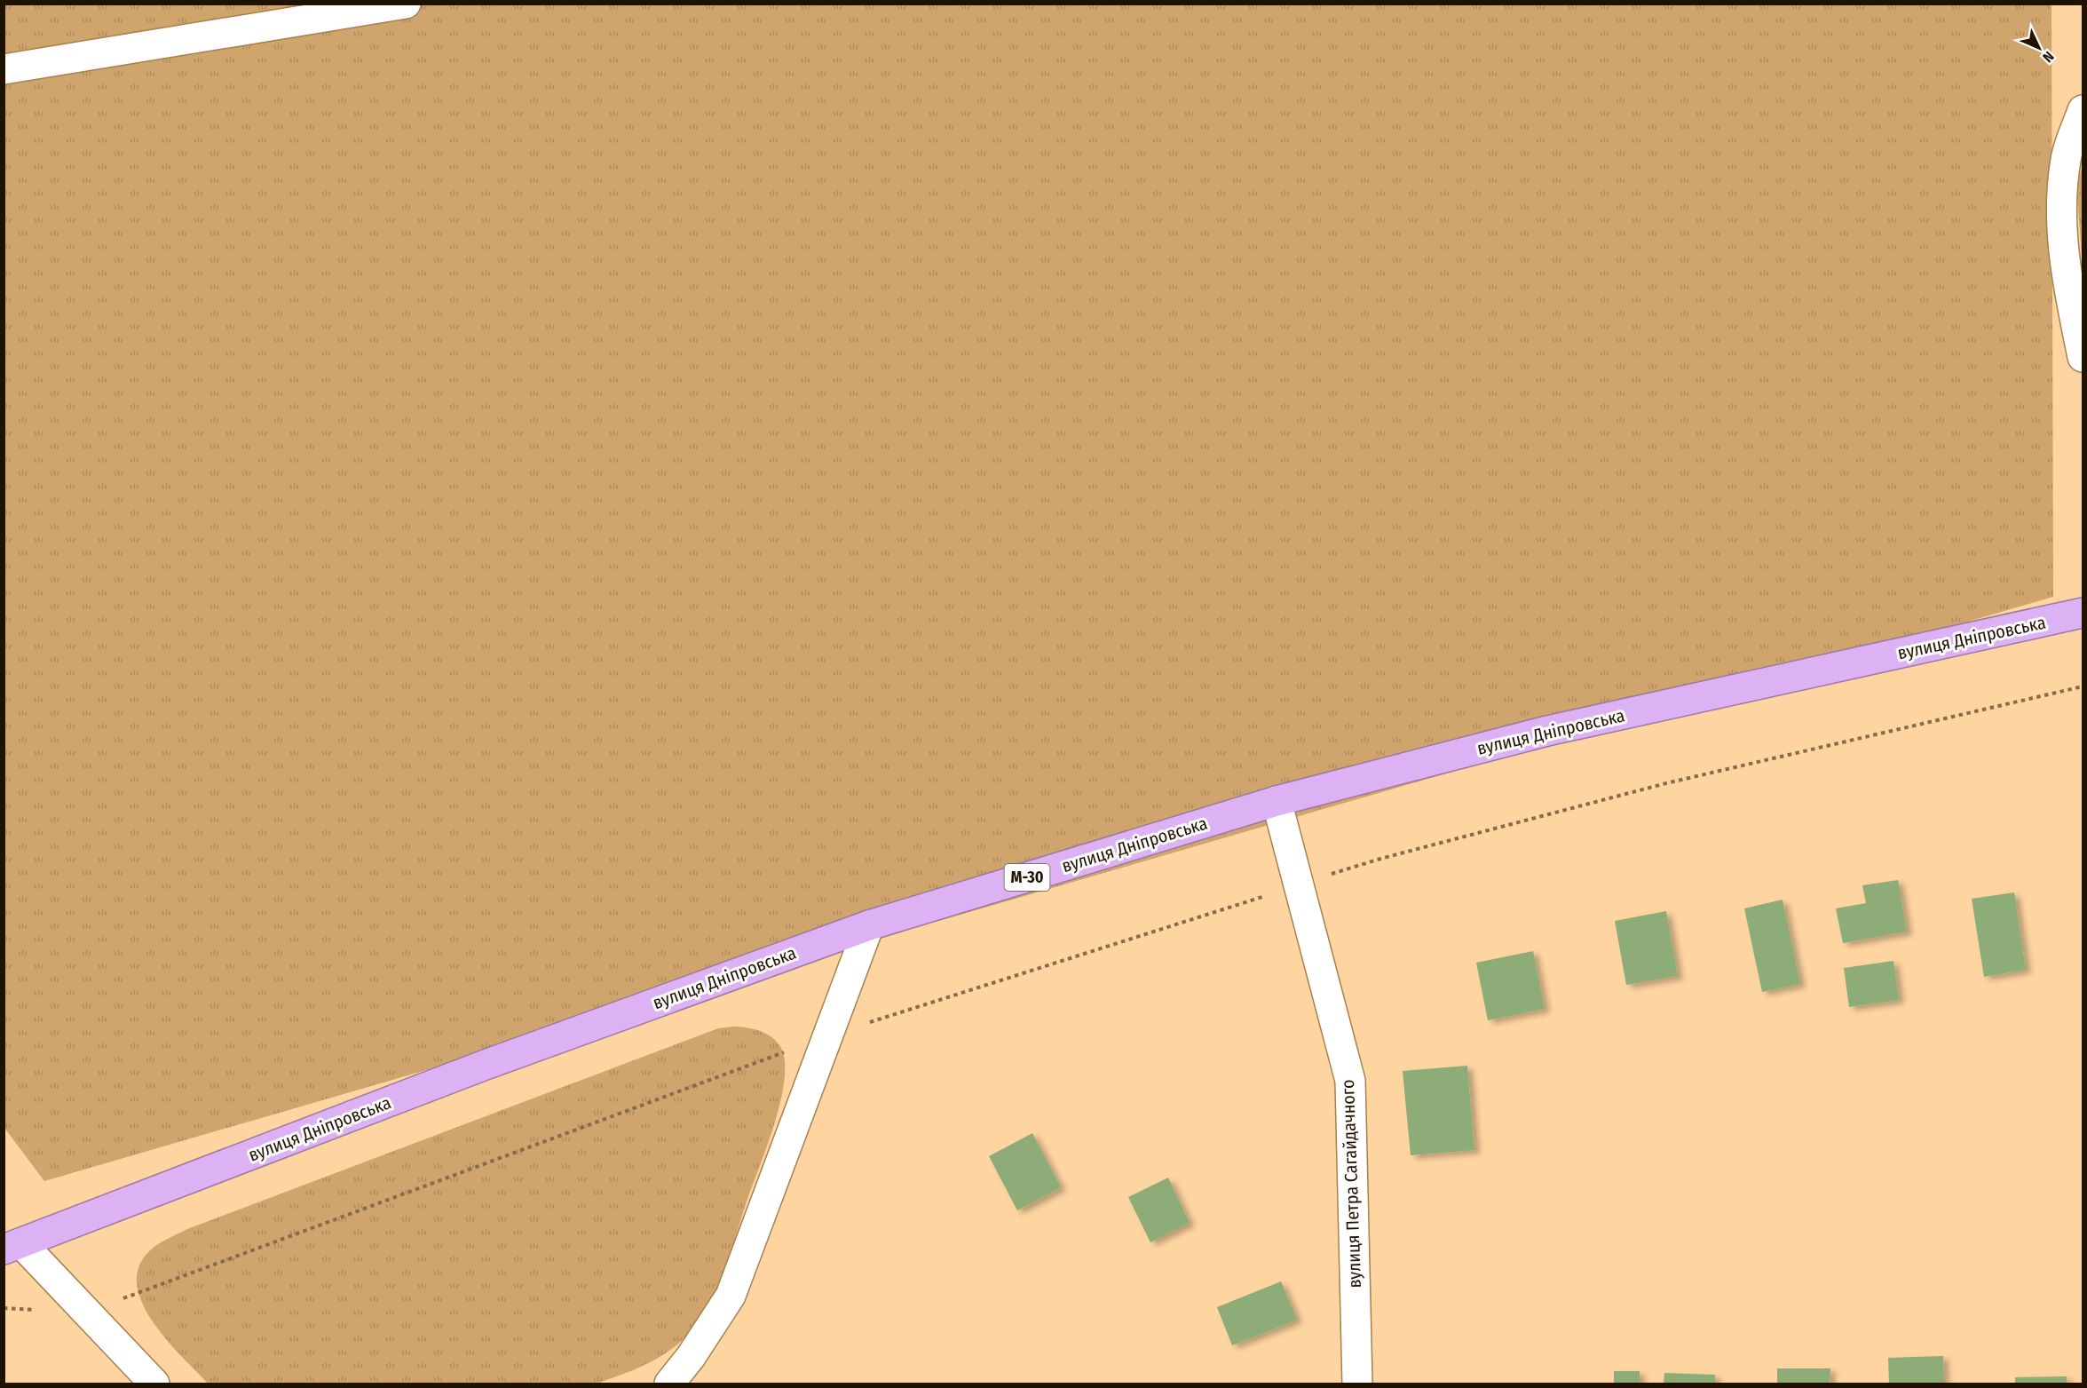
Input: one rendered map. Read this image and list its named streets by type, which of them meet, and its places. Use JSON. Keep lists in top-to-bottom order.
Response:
{
  "streets": {
    "highway": ["вулиця Дніпровська", "М-30"],
    "street": ["вулиця Петра Сагайдачного"]
  },
  "crossings": [
    ["вулиця Дніпровська", "вулиця Петра Сагайдачного"]
  ],
  "north": "bottom right"
}
